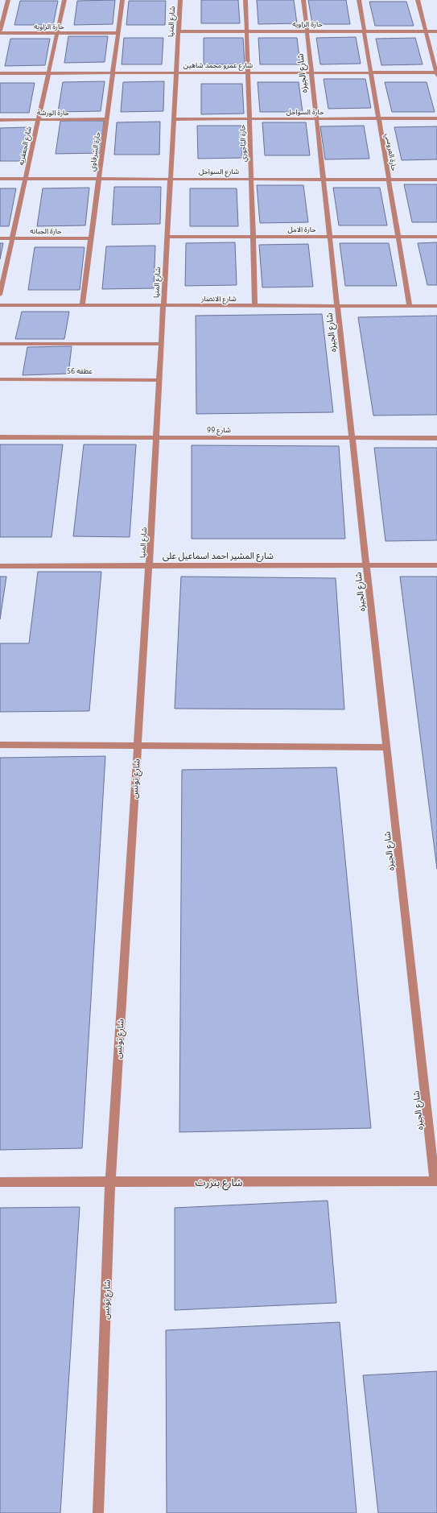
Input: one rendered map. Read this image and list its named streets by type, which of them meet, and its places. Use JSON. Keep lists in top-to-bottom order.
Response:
{
  "streets": {
    "street": [
      "شارع المنيا",
      "حارة الزاويه",
      "شارع عمرو محمد شاهين",
      "شارع الجيزه",
      "حارة السواحل",
      "حارة الورشة",
      "حارة الباجوري",
      "شارع الجعفريه",
      "حارة الشرقاوي",
      "حارة العروسي",
      "شارع السواحل",
      "حارة الامل",
      "حارة الجبانه",
      "شارع الانصار",
      "عطفه 56",
      "شارع 99",
      "شارع المشير احمد اسماعيل على",
      "شارع تونس",
      "شارع بنزرت"
    ]
  },
  "crossings": [
    ["شارع المنيا", "حارة الزاويه"],
    ["شارع المنيا", "شارع عمرو محمد شاهين"],
    ["شارع المنيا", "حارة السواحل"],
    ["شارع المنيا", "شارع السواحل"],
    ["شارع المنيا", "حارة الامل"],
    ["شارع المنيا", "شارع الانصار"],
    ["شارع المنيا", "عطفه 56"],
    ["شارع المنيا", "شارع 99"],
    ["شارع المنيا", "شارع المشير احمد اسماعيل على"],
    ["شارع المنيا", "شارع تونس"],
    ["حارة الزاويه", "شارع الجيزه"],
    ["حارة الزاويه", "حارة الباجوري"],
    ["حارة الزاويه", "شارع الجعفريه"],
    ["حارة الزاويه", "حارة الشرقاوي"],
    ["حارة الزاويه", "حارة العروسي"],
    ["شارع عمرو محمد شاهين", "شارع الجيزه"],
    ["شارع عمرو محمد شاهين", "حارة الباجوري"],
    ["شارع عمرو محمد شاهين", "شارع الجعفريه"],
    ["شارع عمرو محمد شاهين", "حارة الشرقاوي"],
    ["شارع عمرو محمد شاهين", "حارة العروسي"],
    ["شارع الجيزه", "حارة السواحل"],
    ["شارع الجيزه", "شارع السواحل"],
    ["شارع الجيزه", "حارة الامل"],
    ["شارع الجيزه", "شارع الانصار"],
    ["شارع الجيزه", "شارع 99"],
    ["شارع الجيزه", "شارع المشير احمد اسماعيل على"],
    ["شارع الجيزه", "شارع بنزرت"],
    ["حارة السواحل", "حارة الباجوري"],
    ["حارة السواحل", "حارة العروسي"],
    ["حارة الورشة", "شارع الجعفريه"],
    ["حارة الورشة", "حارة الشرقاوي"],
    ["حارة الباجوري", "شارع السواحل"],
    ["حارة الباجوري", "حارة الامل"],
    ["حارة الباجوري", "شارع الانصار"],
    ["شارع الجعفريه", "شارع السواحل"],
    ["شارع الجعفريه", "حارة الجبانه"],
    ["حارة الشرقاوي", "شارع السواحل"],
    ["حارة الشرقاوي", "حارة الجبانه"],
    ["حارة الشرقاوي", "شارع الانصار"],
    ["حارة العروسي", "شارع السواحل"],
    ["حارة العروسي", "حارة الامل"],
    ["حارة العروسي", "شارع الانصار"],
    ["شارع المشير احمد اسماعيل على", "شارع تونس"],
    ["شارع تونس", "شارع بنزرت"]
  ]
}
